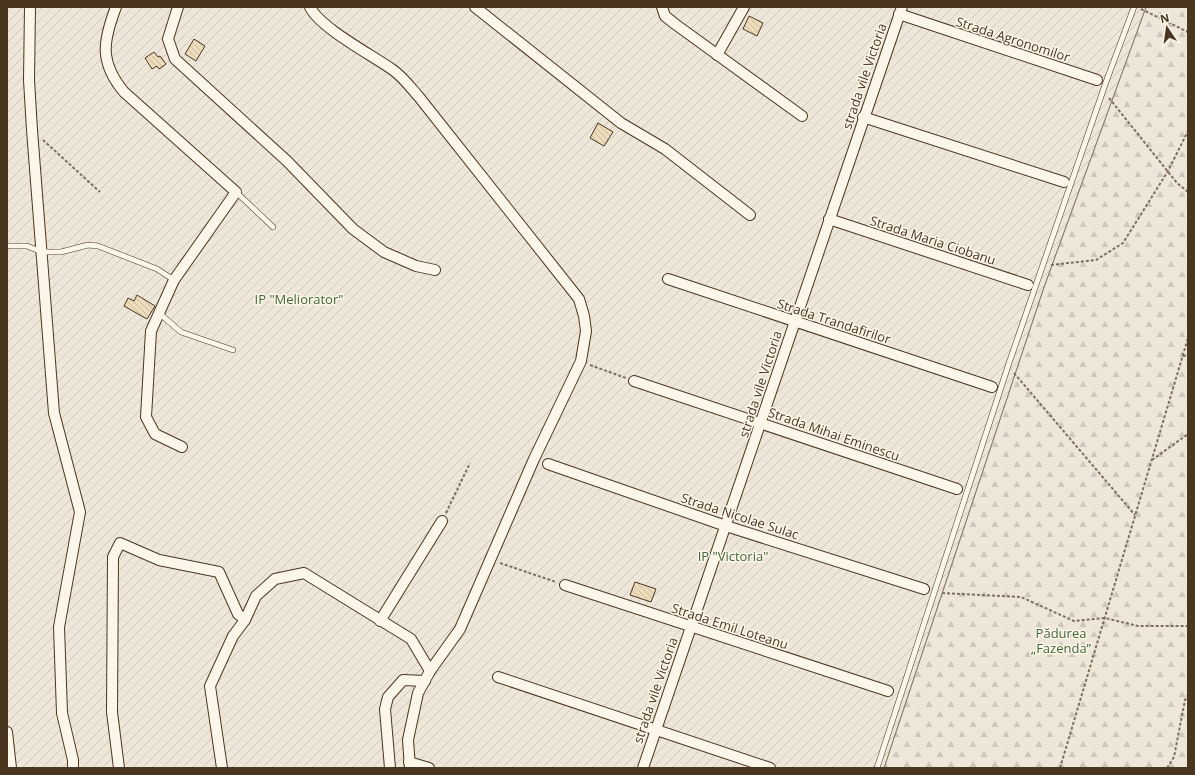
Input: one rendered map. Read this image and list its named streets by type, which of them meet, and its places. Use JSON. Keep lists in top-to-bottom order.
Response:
{
  "streets": {
    "street": [
      "Strada Agronomilor",
      "strada vile Victoria",
      "Strada Maria Ciobanu",
      "Strada Trandafirilor",
      "Strada Mihai Eminescu",
      "Strada Nicolae Sulac",
      "Strada Emil Loteanu"
    ]
  },
  "crossings": [
    ["Strada Agronomilor", "strada vile Victoria"],
    ["strada vile Victoria", "Strada Maria Ciobanu"],
    ["strada vile Victoria", "Strada Trandafirilor"],
    ["strada vile Victoria", "Strada Mihai Eminescu"],
    ["strada vile Victoria", "Strada Nicolae Sulac"],
    ["strada vile Victoria", "Strada Emil Loteanu"]
  ],
  "parks": ["IP \"Meliorator\"", "IP \"Victoria\"", "Pădurea „Fazenda”"],
  "north": "top"
}
